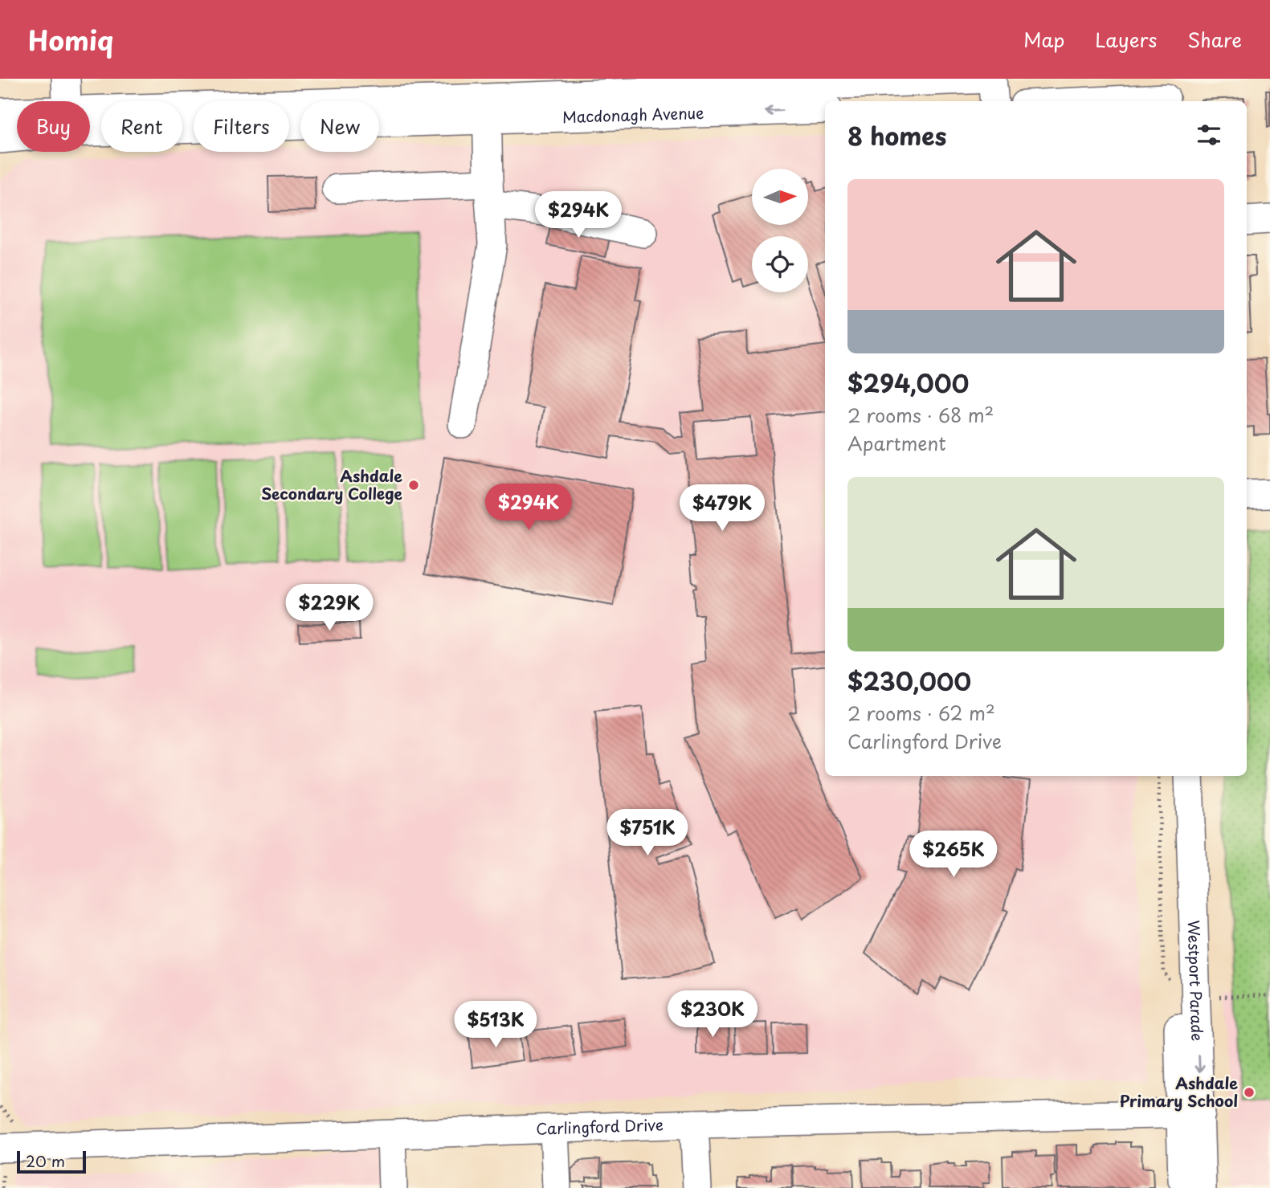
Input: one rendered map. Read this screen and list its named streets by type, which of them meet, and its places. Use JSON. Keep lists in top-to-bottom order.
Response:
{
  "streets": {
    "street": ["Macdonagh Avenue", "Westport Parade", "Carlingford Drive"]
  },
  "crossings": [
    ["Westport Parade", "Carlingford Drive"]
  ],
  "places": ["Ashdale Secondary College", "Ashdale Primary School"],
  "scale_bar": "20 m",
  "north": "right",
  "page": {
    "header": "Homiq",
    "nav": ["Map", "Layers", "Share"],
    "chip": [
      "Buy",
      "Rent",
      "Filters",
      "New"
    ],
    "heading": "8 homes",
    "list": [
      {
        "name": "$294,000",
        "note": "2 rooms · 68 m² · Apartment"
      },
      {
        "name": "$230,000",
        "note": "2 rooms · 62 m² · Carlingford Drive"
      }
    ],
    "price": [
      "$294K",
      "$294K",
      "$479K",
      "$229K",
      "$751K",
      "$265K",
      "$230K",
      "$513K"
    ],
    "scale": "20 m"
  }
}
